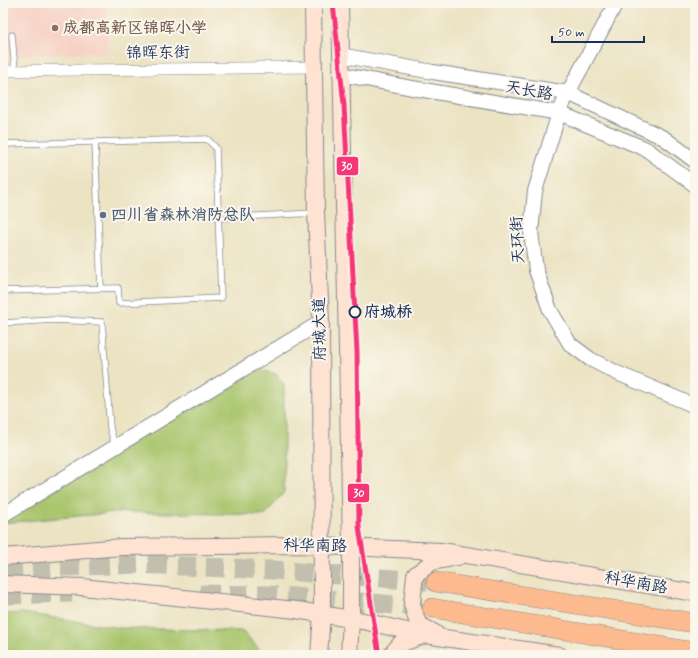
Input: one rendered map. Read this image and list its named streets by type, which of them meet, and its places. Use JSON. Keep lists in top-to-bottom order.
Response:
{
  "streets": {
    "highway": ["科华南路"],
    "main road": ["府城大道"],
    "street": ["锦晖东街", "天长路", "天环街"]
  },
  "crossings": [
    ["锦晖东街", "府城大道"],
    ["天长路", "天环街"],
    ["天长路", "府城大道"],
    ["府城大道", "科华南路"]
  ],
  "places": ["成都高新区锦晖小学", "四川省森林消防总队", "府城桥"],
  "lines": ["transit line 30"],
  "scale_bar": "50 m"
}
